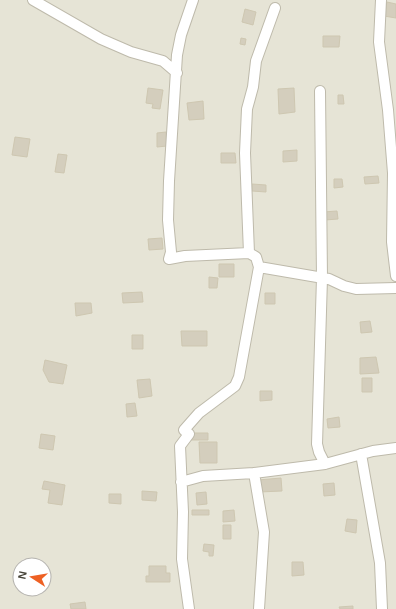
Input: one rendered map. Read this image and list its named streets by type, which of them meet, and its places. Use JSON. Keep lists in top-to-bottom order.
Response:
{
  "north": "left"
}
